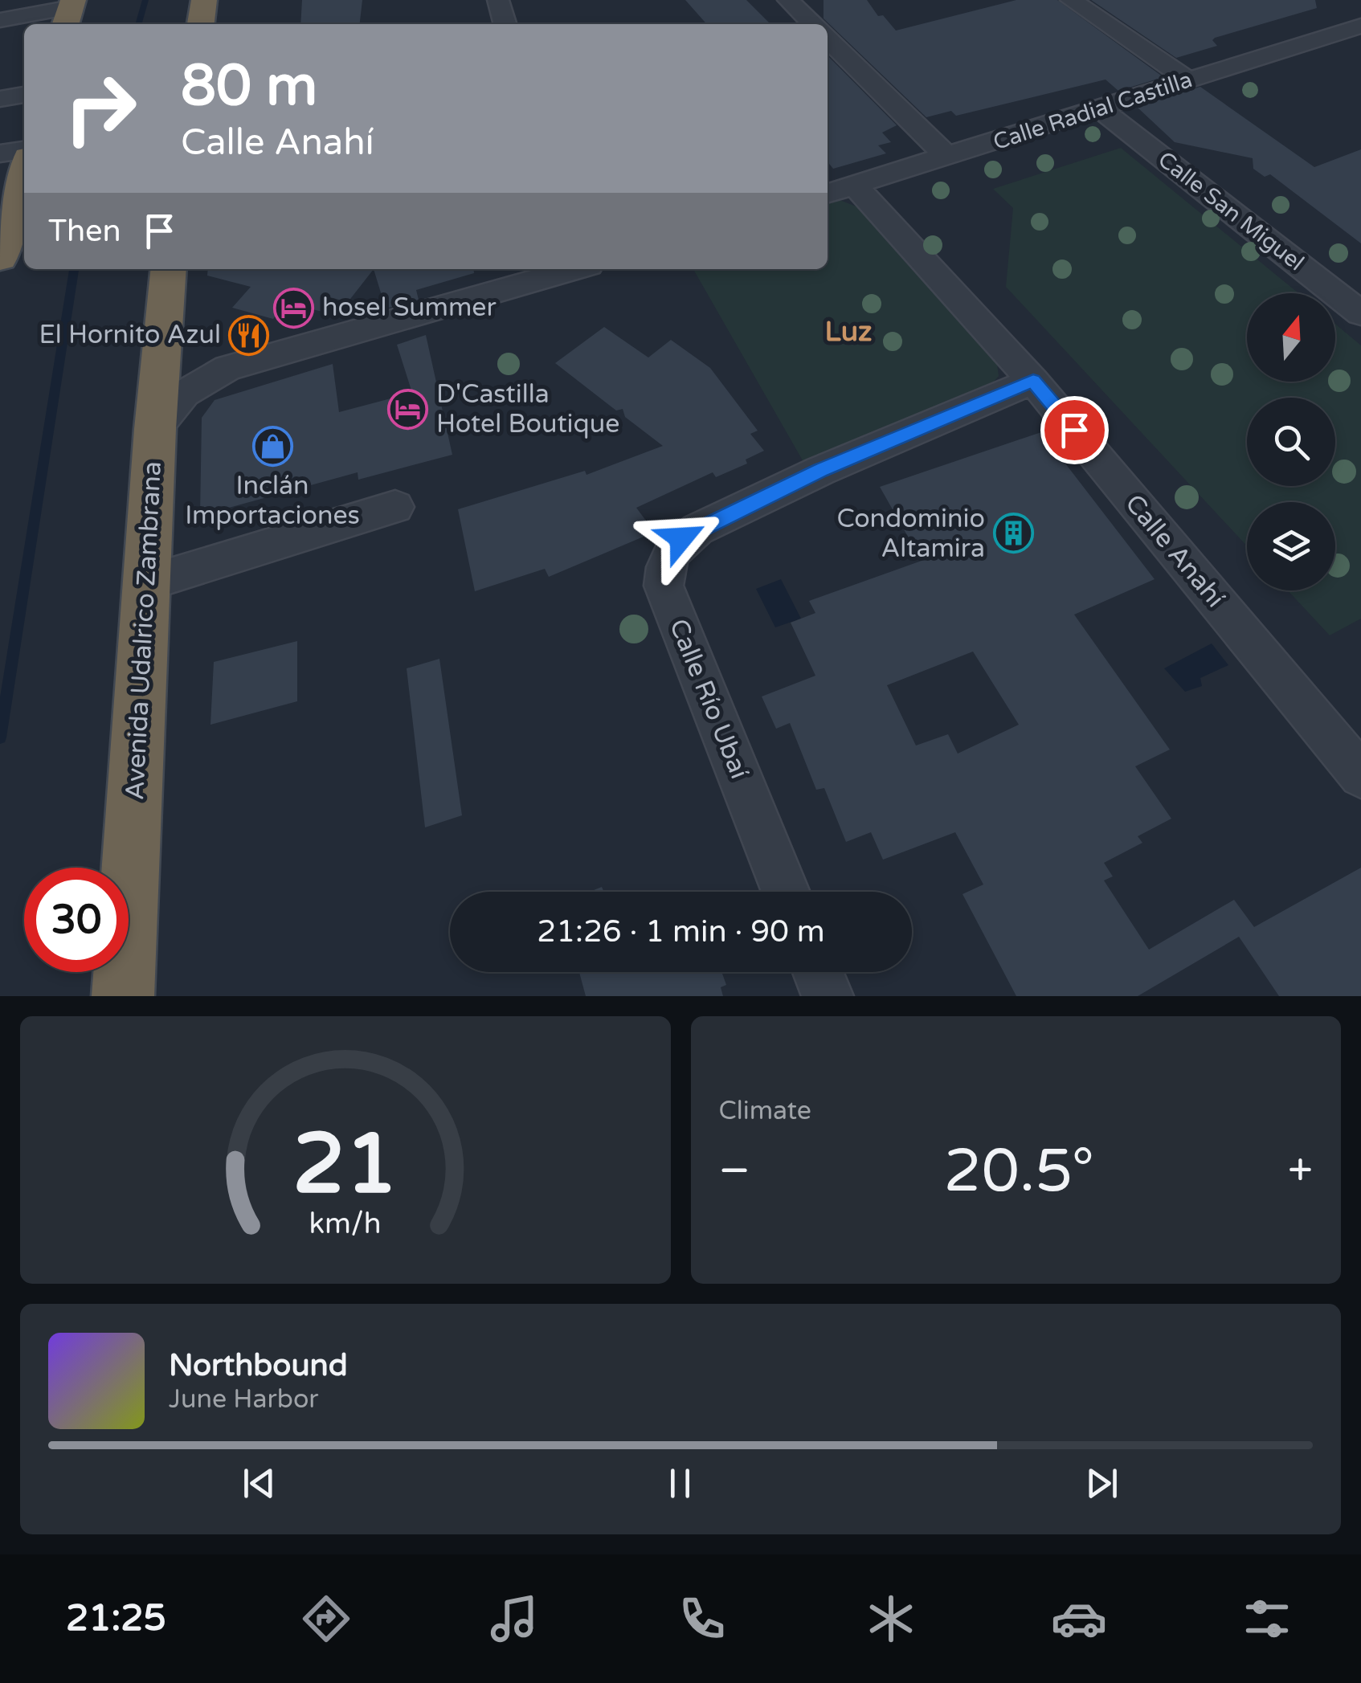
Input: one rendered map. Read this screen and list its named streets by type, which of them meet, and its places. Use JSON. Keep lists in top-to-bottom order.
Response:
{
  "streets": {
    "highway": ["Avenida Udalrico Zambrana"],
    "street": [
      "Calle Radial Castilla",
      "Calle San Miguel",
      "Calle Anahí",
      "Calle Río Ubaí"
    ]
  },
  "crossings": [
    ["Calle Radial Castilla", "Calle San Miguel"],
    ["Calle Radial Castilla", "Calle Anahí"],
    ["Calle Anahí", "Calle Río Ubaí"]
  ],
  "districts": ["Luz"],
  "places": {
    "hotel": ["hosel Summer", "D'Castilla Hotel Boutique"],
    "restaurant": ["El Hornito Azul"],
    "shop": ["Inclán Importaciones"],
    "building": ["Condominio Altamira"]
  },
  "north": "top",
  "page": {
    "turn": ["80 m", "Calle Anahí"],
    "then": "Then",
    "limit": "30",
    "trip": "21:26 · 1 min · 90 m",
    "tile": "Climate",
    "heat": ["−", "20.5°", "+"],
    "song": ["Northbound", "June Harbor"],
    "tabs": "21:25",
    "gauge": ["21", "km/h"]
  }
}
